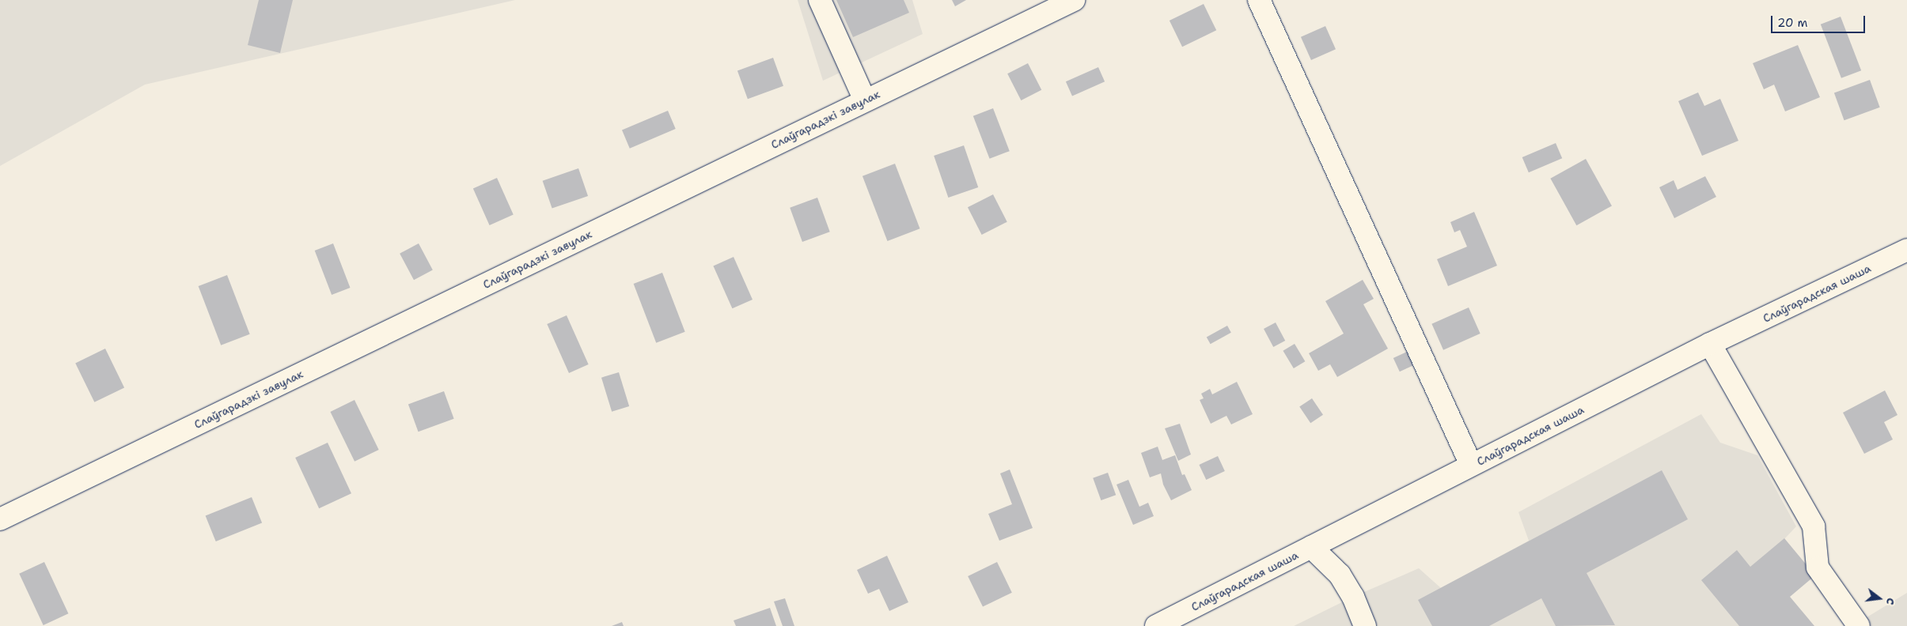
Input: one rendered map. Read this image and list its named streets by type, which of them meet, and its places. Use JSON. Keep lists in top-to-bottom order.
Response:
{
  "streets": {
    "street": ["Слаўгарадзкі завулак", "Слаўгарадская шаша"]
  },
  "scale_bar": "20 m",
  "north": "right"
}
